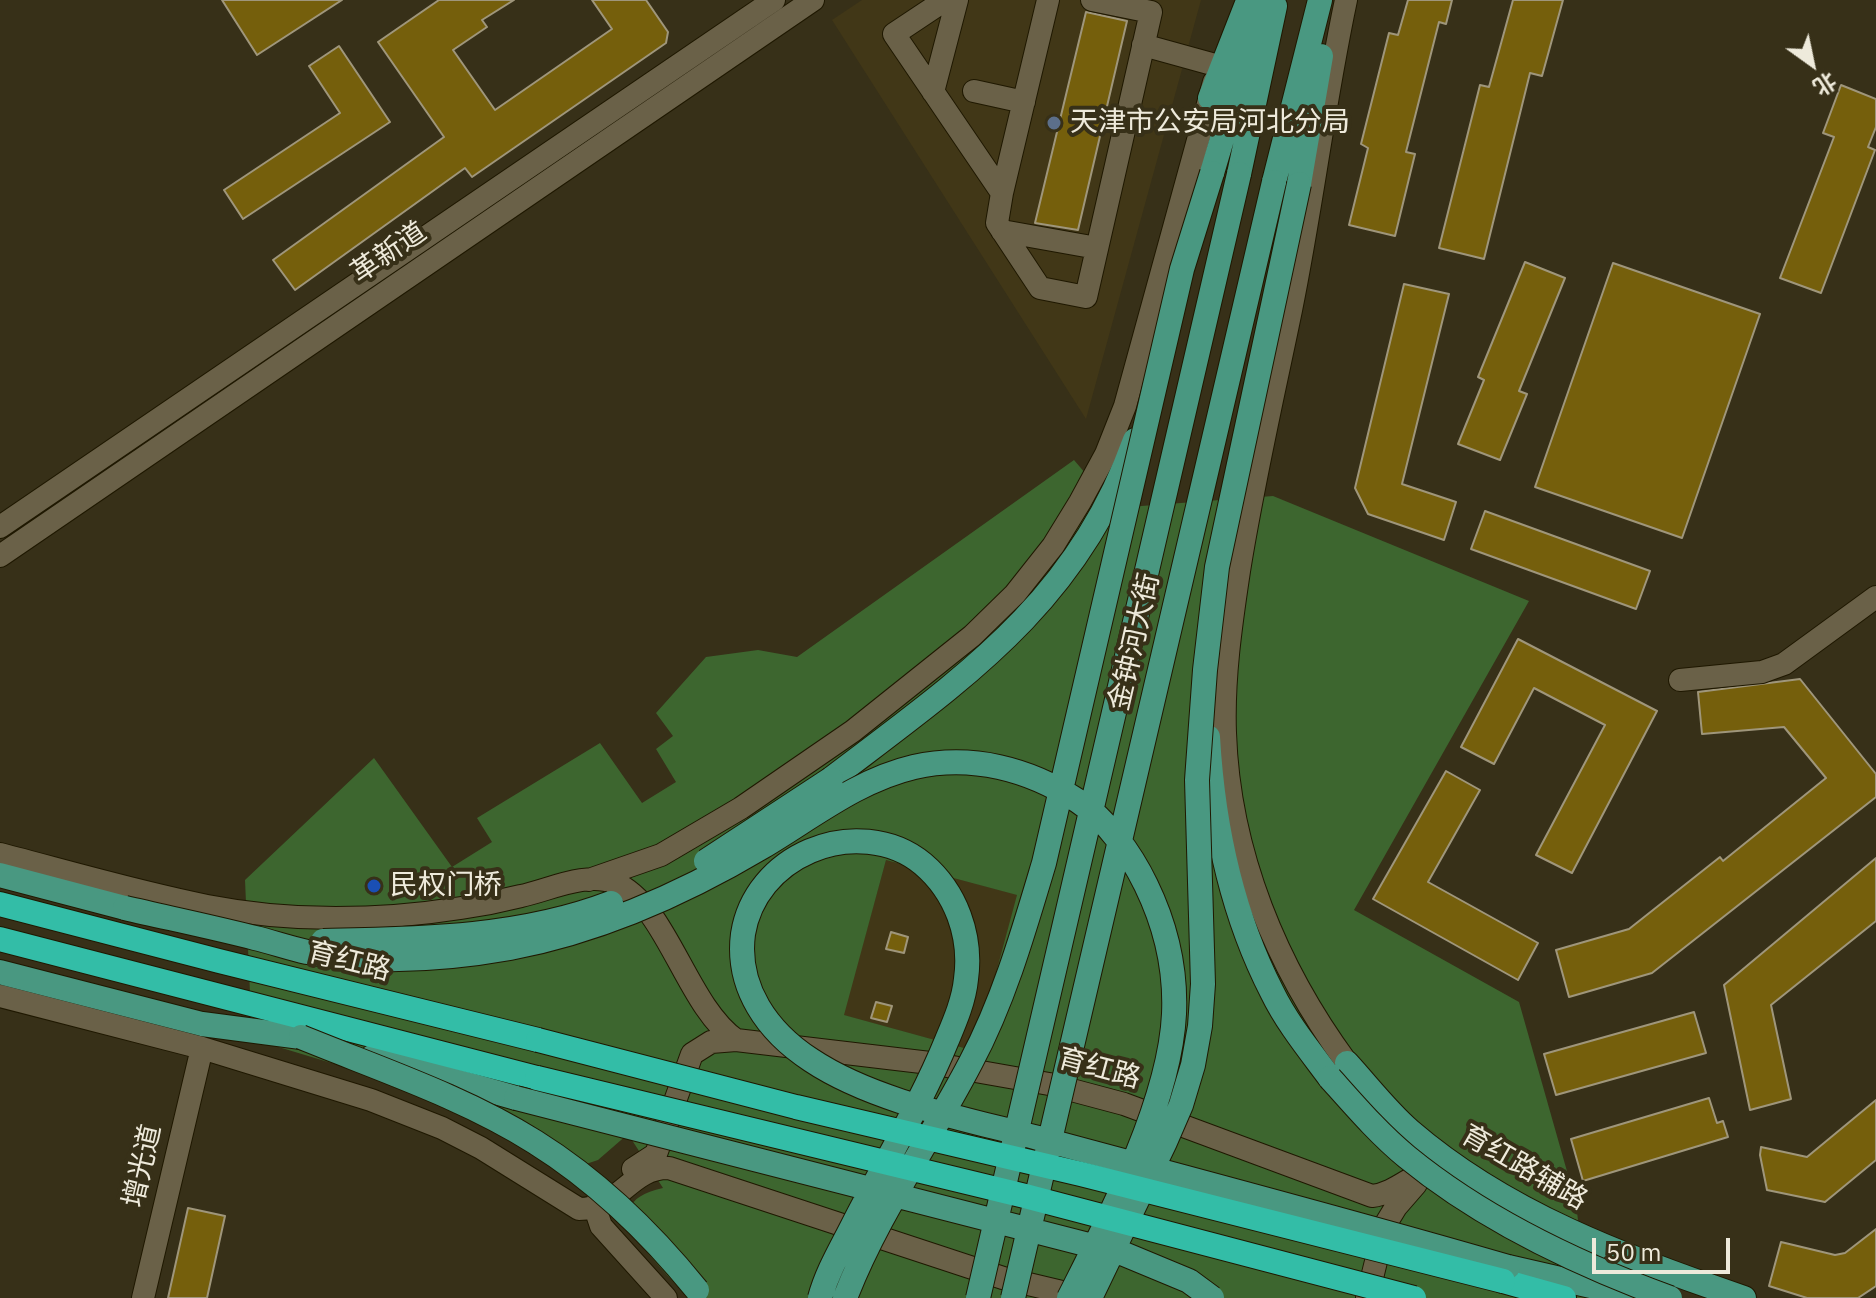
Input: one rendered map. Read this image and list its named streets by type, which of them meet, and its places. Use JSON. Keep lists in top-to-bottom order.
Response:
{
  "streets": {
    "highway": ["育红路"],
    "main road": ["金钟河大街", "育红路辅路"],
    "street": ["革新道", "增光道"]
  },
  "places": ["天津市公安局河北分局", "民权门桥"],
  "scale_bar": "50 m",
  "north": "bottom right"
}
